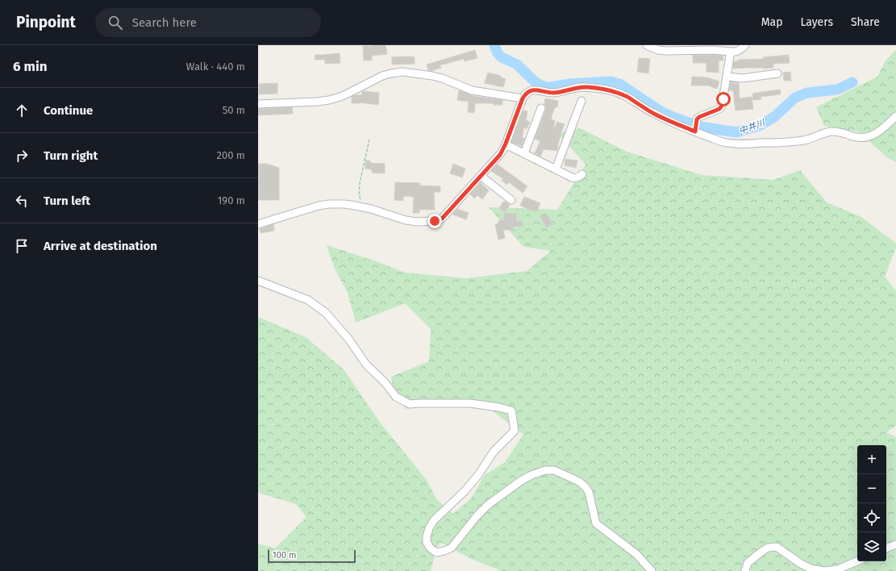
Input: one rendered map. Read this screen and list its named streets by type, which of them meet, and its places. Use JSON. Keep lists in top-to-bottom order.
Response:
{
  "water": ["中井川"],
  "scale_bar": "100 m",
  "page": {
    "header": "Pinpoint",
    "search": "Search here",
    "nav": ["Map", "Layers", "Share"],
    "heading": ["6 min", "Walk · 440 m"],
    "list": [
      ["Continue", "50 m"],
      ["Turn right", "200 m"],
      ["Turn left", "190 m"],
      "Arrive at destination"
    ],
    "map_buttons": ["+", "−"],
    "scale": "100 m"
  }
}
